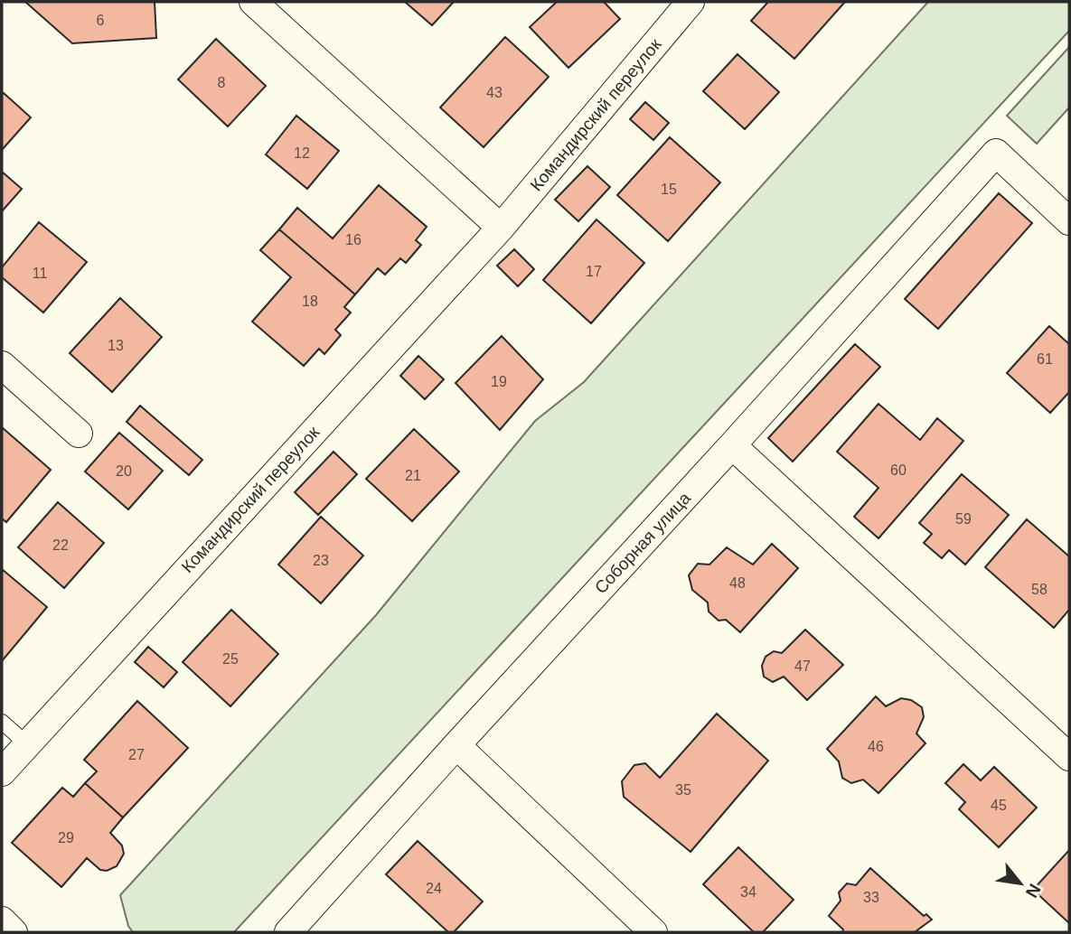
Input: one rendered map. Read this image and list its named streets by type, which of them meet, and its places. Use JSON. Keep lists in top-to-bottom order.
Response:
{
  "streets": {
    "street": ["Командирский переулок", "Соборная улица"]
  },
  "house_numbers": [
    "6",
    "8",
    "43",
    "12",
    "15",
    "16",
    "17",
    "11",
    "18",
    "13",
    "61",
    "19",
    "60",
    "20",
    "21",
    "59",
    "22",
    "23",
    "48",
    "58",
    "25",
    "47",
    "46",
    "27",
    "35",
    "45",
    "29",
    "24",
    "34",
    "33"
  ],
  "north": "bottom right"
}
